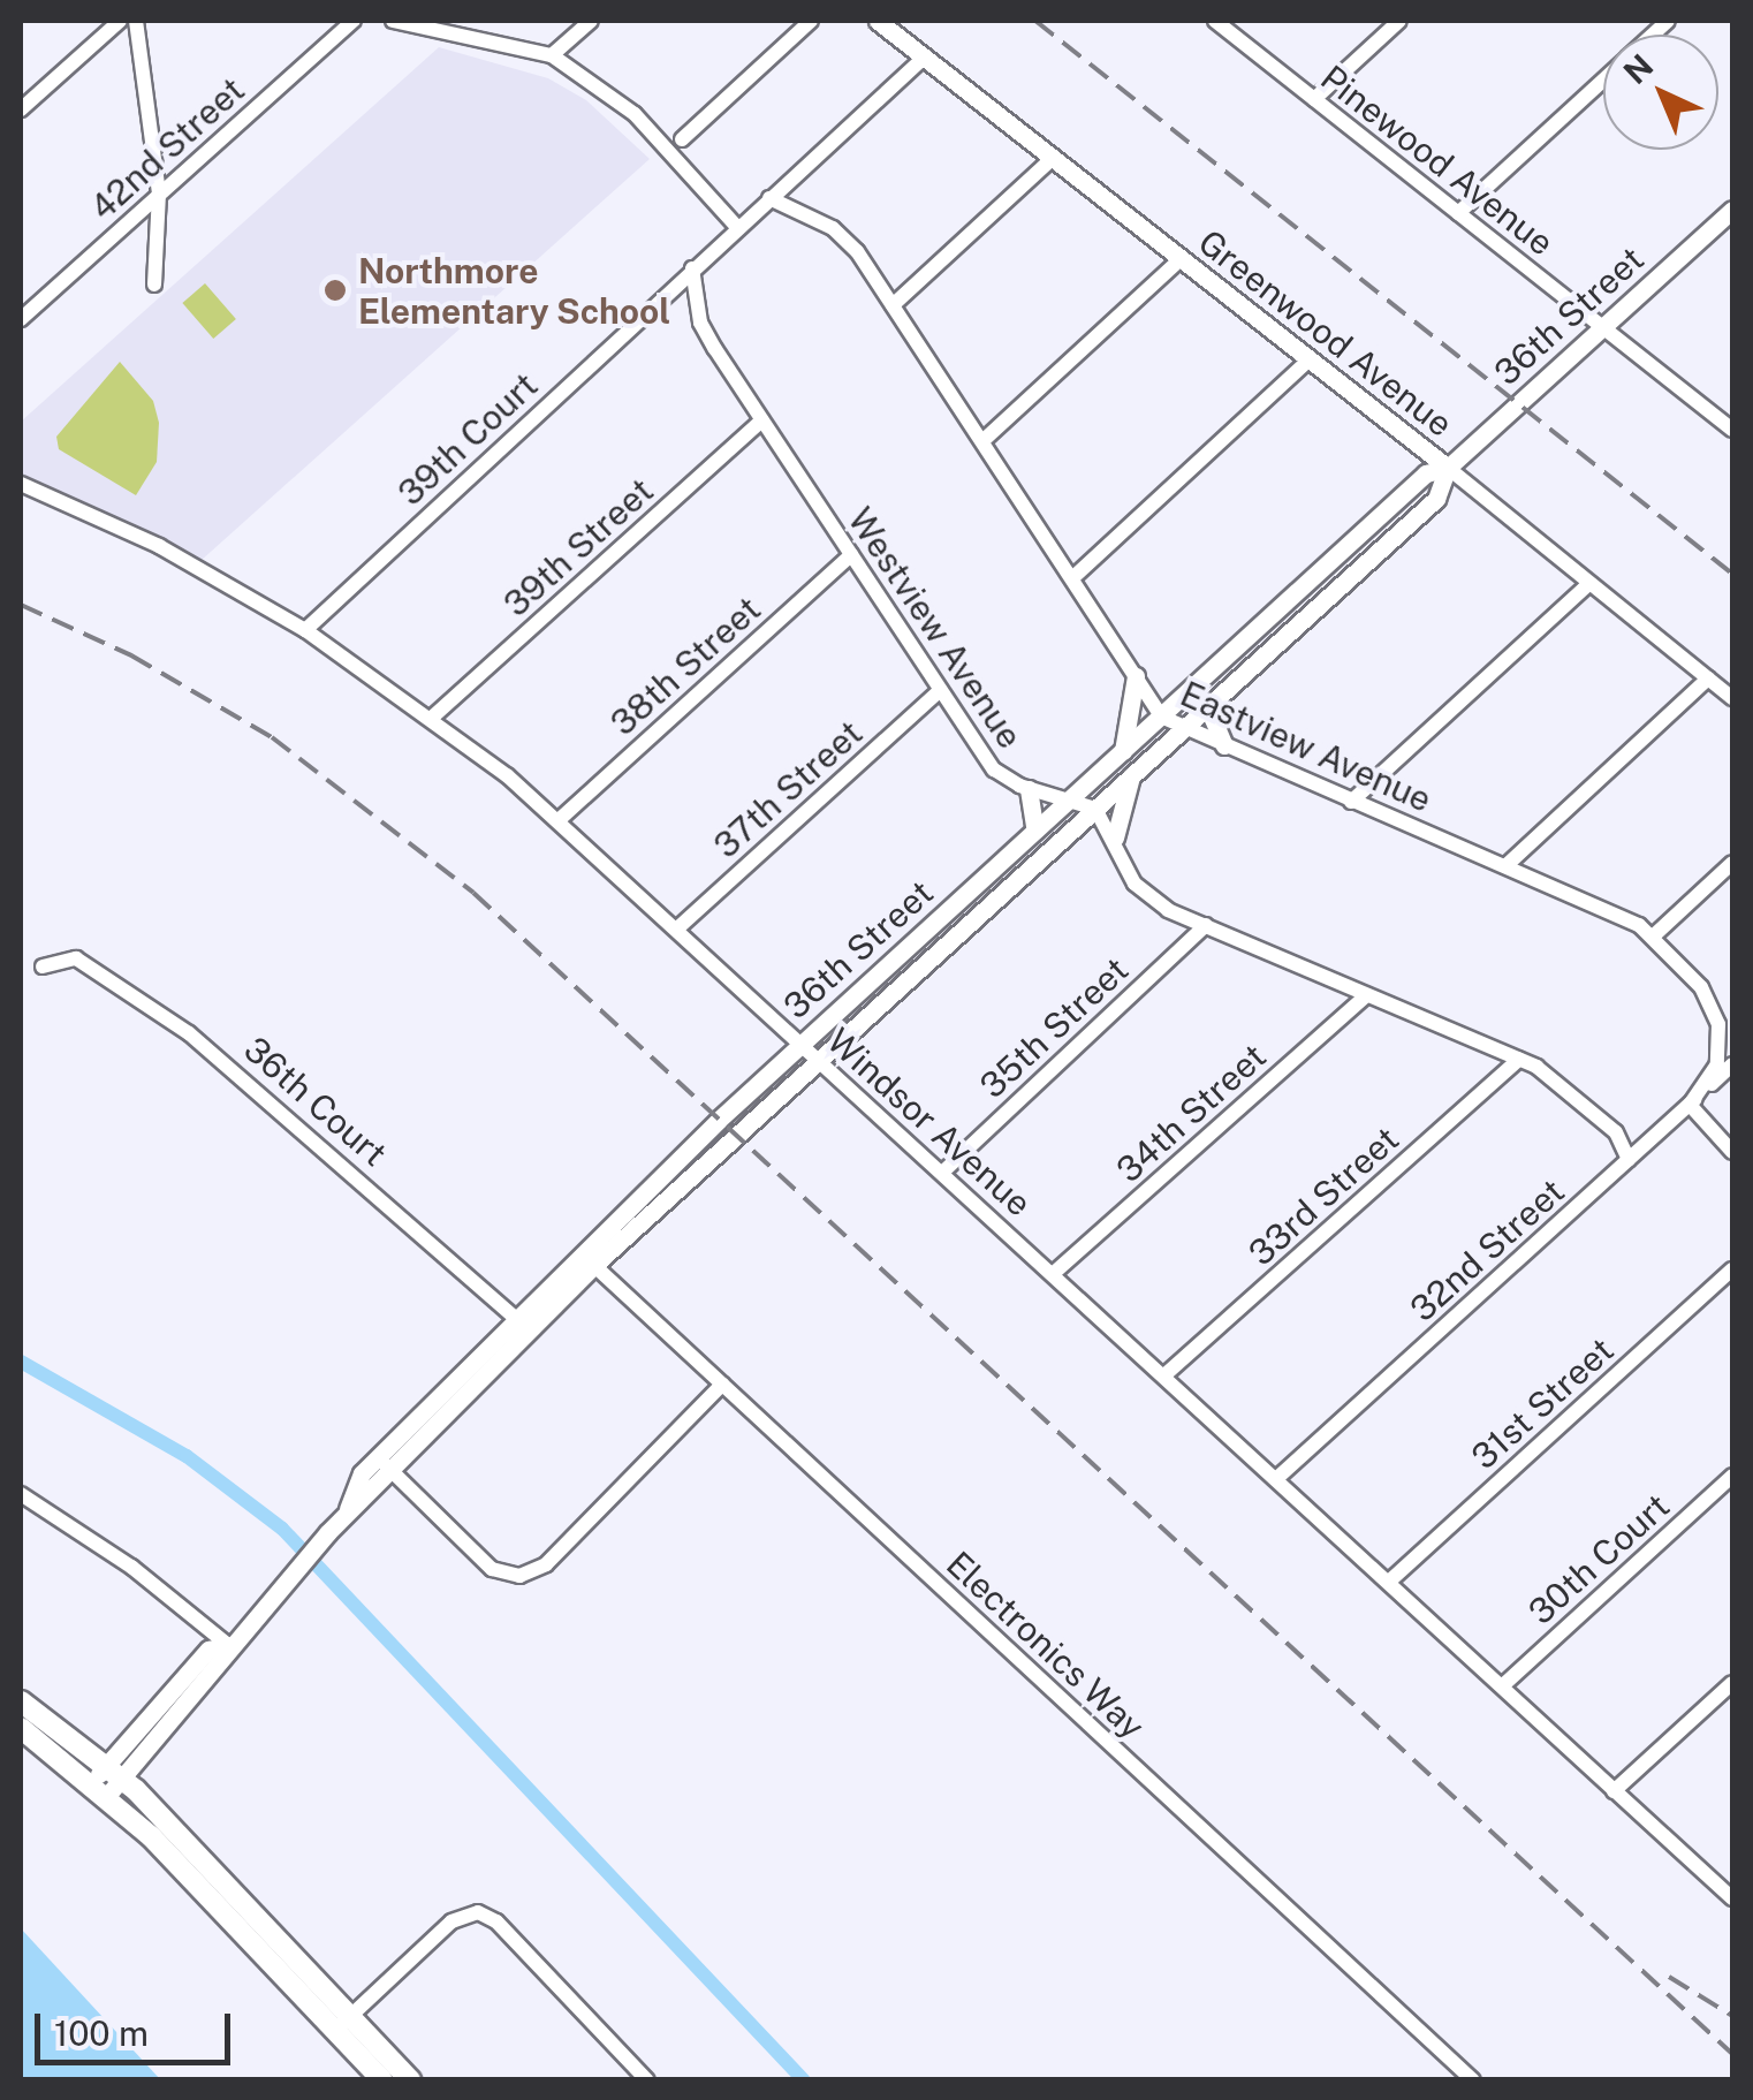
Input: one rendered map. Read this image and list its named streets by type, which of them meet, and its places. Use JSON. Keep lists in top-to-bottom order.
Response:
{
  "streets": {
    "street": [
      "42nd Street",
      "Pinewood Avenue",
      "36th Street",
      "Greenwood Avenue",
      "39th Court",
      "39th Street",
      "Westview Avenue",
      "38th Street",
      "Eastview Avenue",
      "37th Street",
      "35th Street",
      "36th Court",
      "34th Street",
      "Windsor Avenue",
      "33rd Street",
      "32nd Street",
      "31st Street",
      "30th Court",
      "Electronics Way"
    ]
  },
  "crossings": [
    ["Pinewood Avenue", "36th Street"],
    ["36th Street", "Greenwood Avenue"],
    ["36th Street", "Westview Avenue"],
    ["36th Street", "Eastview Avenue"],
    ["36th Street", "36th Court"],
    ["36th Street", "Windsor Avenue"],
    ["36th Street", "Electronics Way"],
    ["Greenwood Avenue", "39th Court"],
    ["39th Court", "Westview Avenue"],
    ["39th Court", "Eastview Avenue"],
    ["39th Court", "Windsor Avenue"],
    ["39th Street", "Westview Avenue"],
    ["39th Street", "Windsor Avenue"],
    ["Westview Avenue", "38th Street"],
    ["Westview Avenue", "37th Street"],
    ["Westview Avenue", "35th Street"],
    ["Westview Avenue", "34th Street"],
    ["Westview Avenue", "33rd Street"],
    ["Westview Avenue", "32nd Street"],
    ["38th Street", "Windsor Avenue"],
    ["Eastview Avenue", "32nd Street"],
    ["37th Street", "Windsor Avenue"],
    ["35th Street", "Windsor Avenue"],
    ["34th Street", "Windsor Avenue"],
    ["Windsor Avenue", "33rd Street"],
    ["Windsor Avenue", "32nd Street"],
    ["Windsor Avenue", "31st Street"],
    ["Windsor Avenue", "30th Court"]
  ],
  "places": ["Northmore Elementary School"],
  "scale_bar": "100 m",
  "north": "top left"
}
